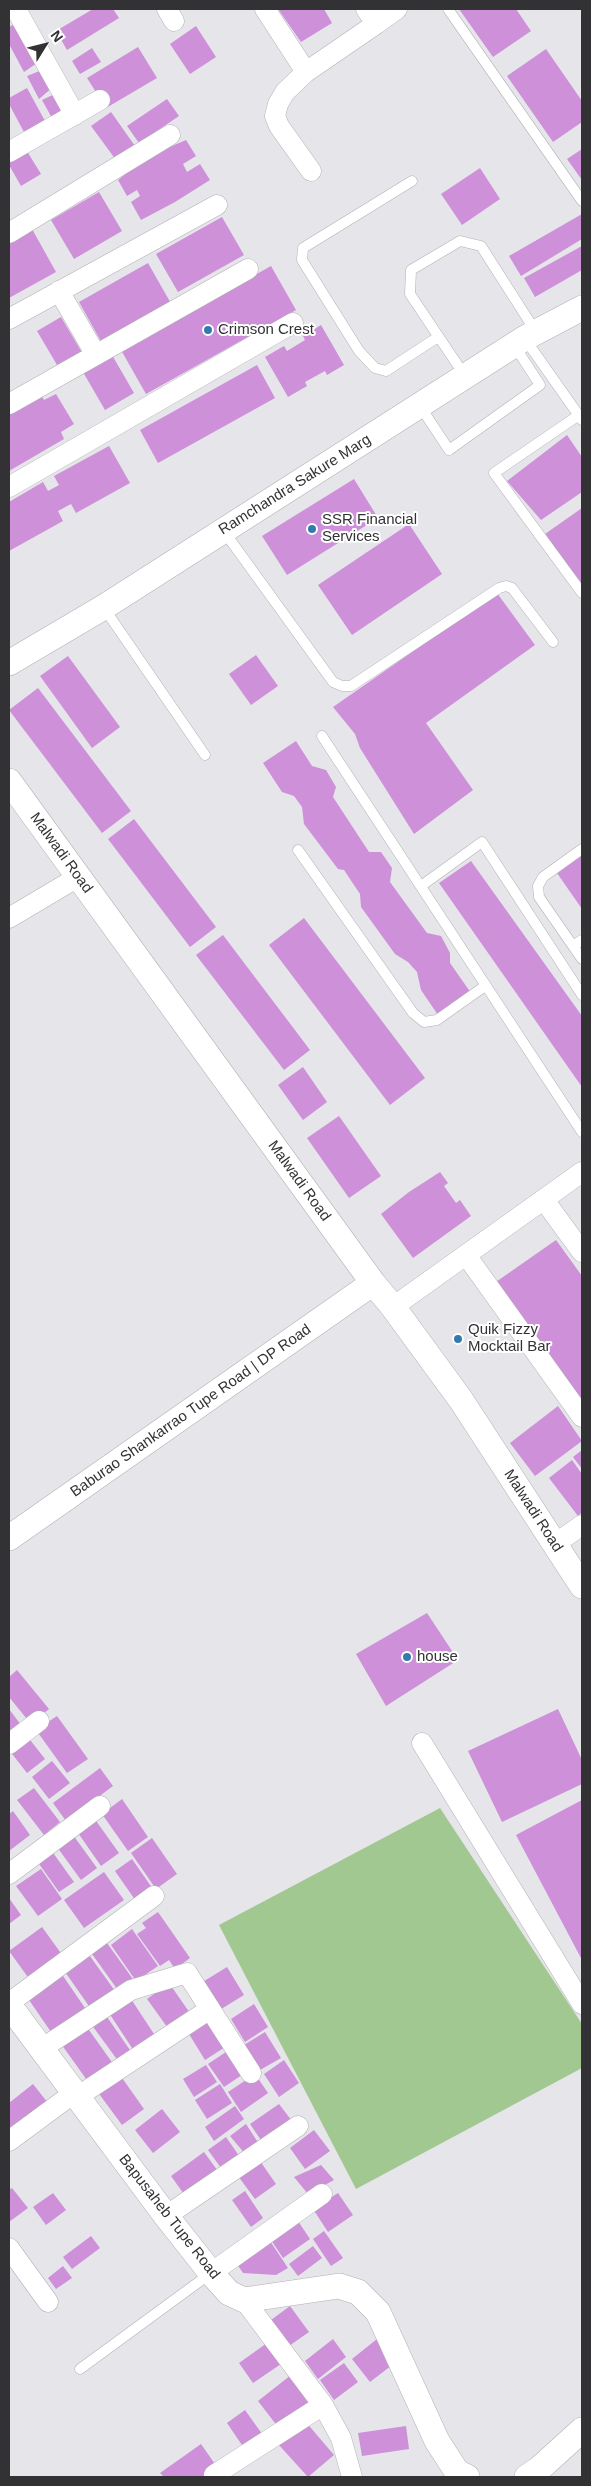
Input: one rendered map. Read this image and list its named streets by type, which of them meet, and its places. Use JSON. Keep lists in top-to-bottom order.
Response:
{
  "streets": {
    "street": [
      "Ramchandra Sakure Marg",
      "Malwadi Road",
      "Baburao Shankarrao Tupe Road | DP Road",
      "Bapusaheb Tupe Road"
    ]
  },
  "crossings": [
    ["Malwadi Road", "Baburao Shankarrao Tupe Road | DP Road"]
  ],
  "places": [
    "Crimson Crest",
    "SSR Financial Services",
    "Quik Fizzy Mocktail Bar",
    "house"
  ],
  "north": "top right"
}
